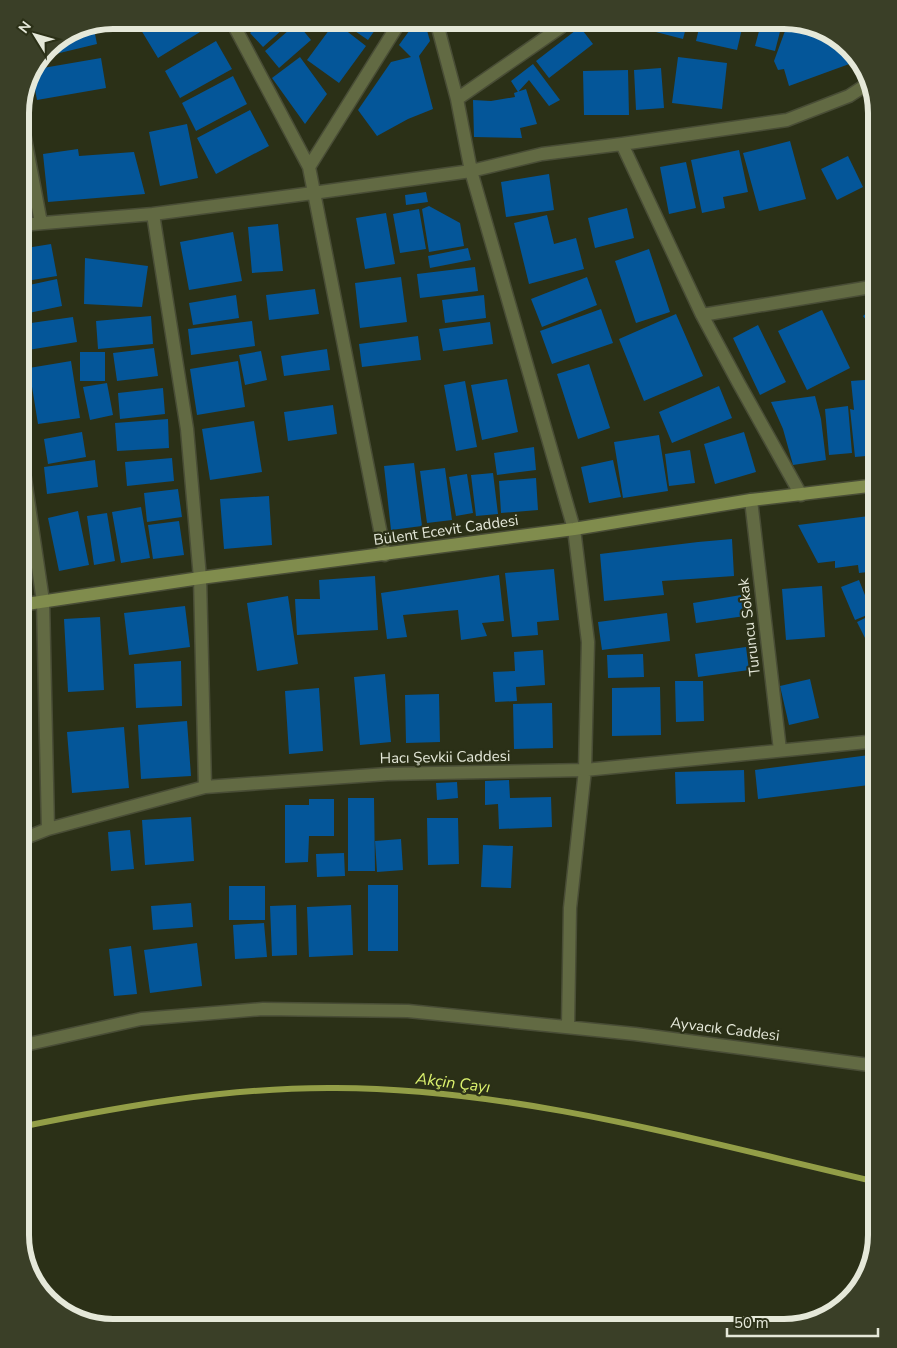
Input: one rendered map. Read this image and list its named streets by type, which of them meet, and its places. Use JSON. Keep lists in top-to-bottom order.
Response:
{
  "streets": {
    "main road": ["Bülent Ecevit Caddesi"],
    "street": ["Turuncu Sokak", "Hacı Şevkii Caddesi", "Ayvacık Caddesi"]
  },
  "crossings": [
    ["Bülent Ecevit Caddesi", "Turuncu Sokak"],
    ["Turuncu Sokak", "Hacı Şevkii Caddesi"]
  ],
  "water": ["Akçin Çayı"],
  "scale_bar": "50 m",
  "north": "top left"
}
